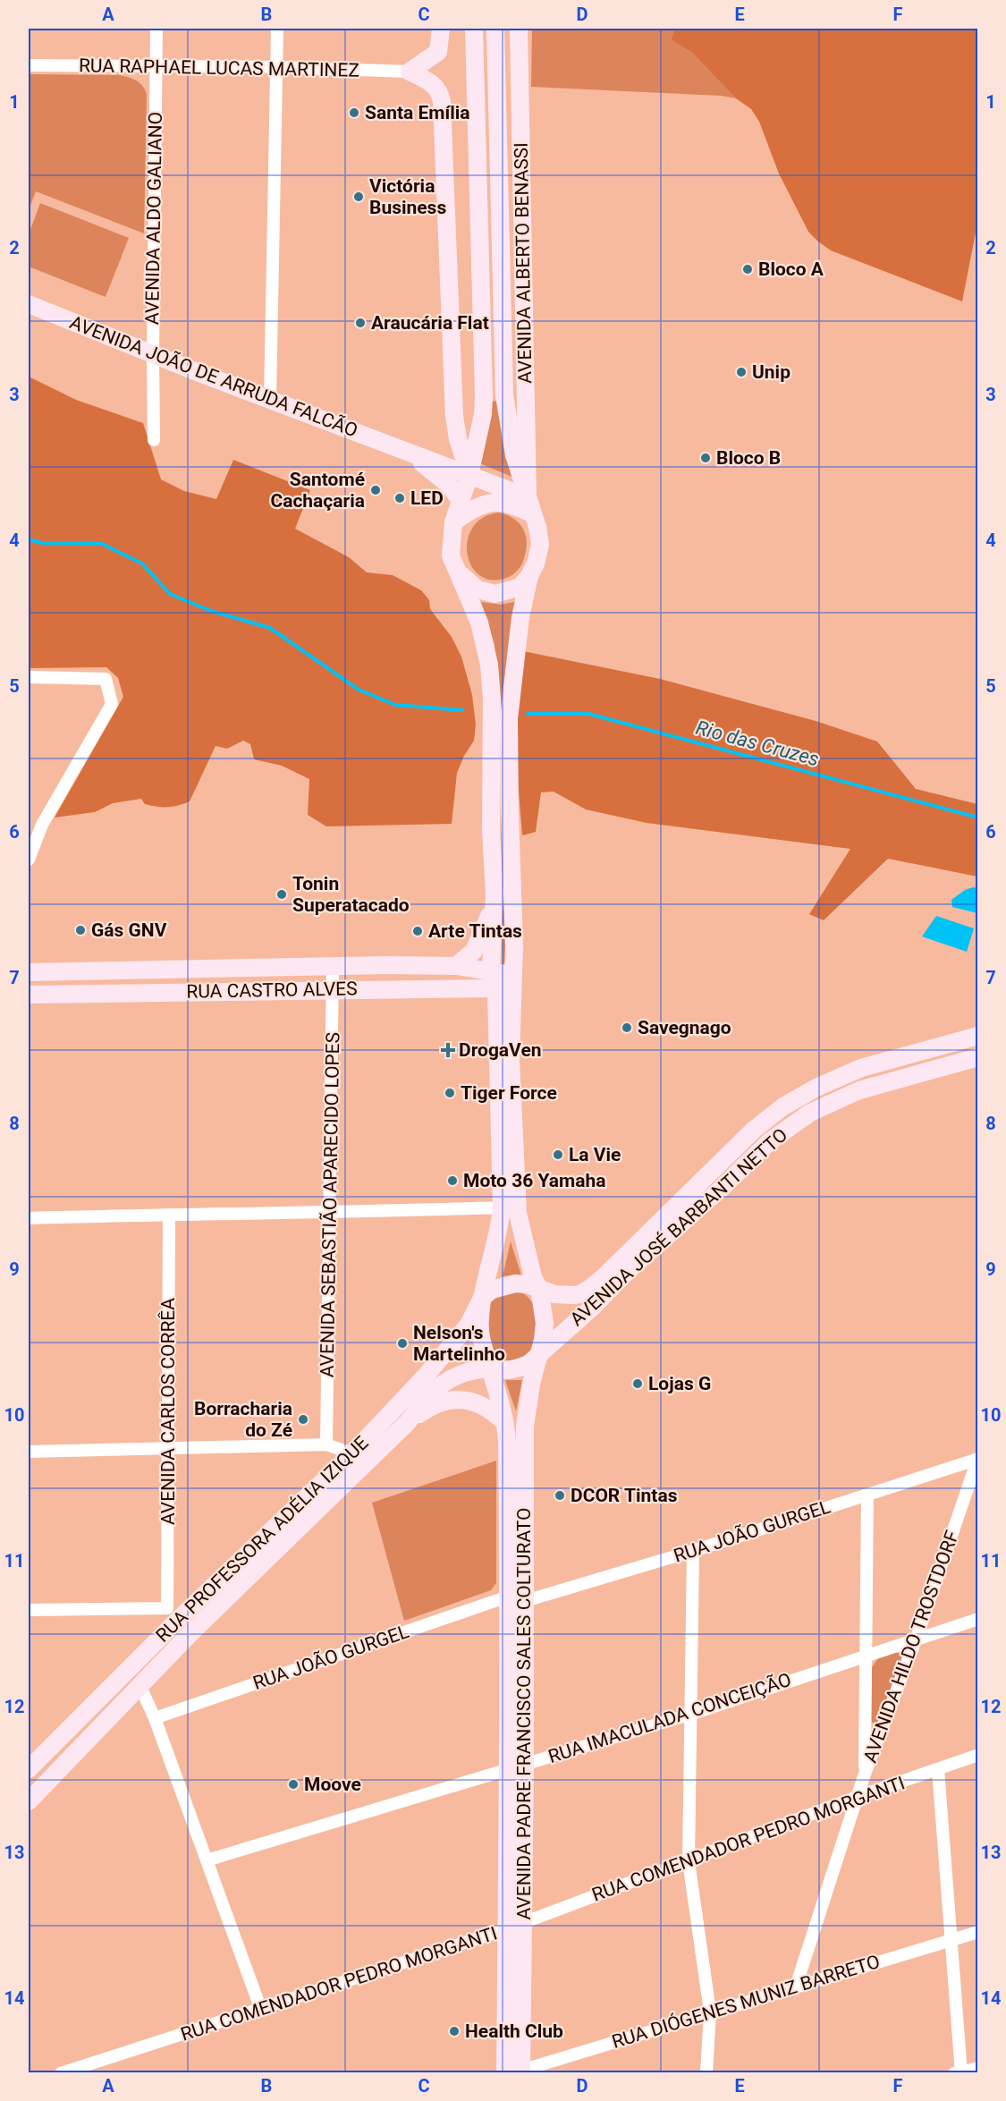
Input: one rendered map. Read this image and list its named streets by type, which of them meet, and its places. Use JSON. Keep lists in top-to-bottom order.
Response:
{
  "streets": {
    "main road": [
      "AVENIDA ALBERTO BENASSI",
      "AVENIDA JOÃO DE ARRUDA FALCÃO",
      "RUA CASTRO ALVES",
      "AVENIDA JOSÉ BARBANTI NETTO",
      "RUA PROFESSORA ADÉLIA IZIQUE",
      "AVENIDA PADRE FRANCISCO SALES COLTURATO"
    ],
    "street": [
      "RUA RAPHAEL LUCAS MARTINEZ",
      "AVENIDA ALDO GALIANO",
      "AVENIDA SEBASTIÃO APARECIDO LOPES",
      "AVENIDA CARLOS CORRÊA",
      "RUA JOÃO GURGEL",
      "AVENIDA HILDO TROSTDORF",
      "RUA IMACULADA CONCEIÇÃO",
      "RUA COMENDADOR PEDRO MORGANTI",
      "RUA DIÓGENES MUNIZ BARRETO"
    ]
  },
  "crossings": [
    ["RUA RAPHAEL LUCAS MARTINEZ", "AVENIDA ALDO GALIANO"],
    ["AVENIDA ALDO GALIANO", "AVENIDA JOÃO DE ARRUDA FALCÃO"],
    ["AVENIDA ALBERTO BENASSI", "AVENIDA JOÃO DE ARRUDA FALCÃO"],
    ["RUA CASTRO ALVES", "AVENIDA SEBASTIÃO APARECIDO LOPES"],
    ["AVENIDA JOSÉ BARBANTI NETTO", "RUA PROFESSORA ADÉLIA IZIQUE"],
    ["AVENIDA JOSÉ BARBANTI NETTO", "AVENIDA PADRE FRANCISCO SALES COLTURATO"],
    ["AVENIDA CARLOS CORRÊA", "RUA PROFESSORA ADÉLIA IZIQUE"],
    ["RUA JOÃO GURGEL", "AVENIDA HILDO TROSTDORF"],
    ["RUA JOÃO GURGEL", "AVENIDA PADRE FRANCISCO SALES COLTURATO"],
    ["RUA PROFESSORA ADÉLIA IZIQUE", "AVENIDA PADRE FRANCISCO SALES COLTURATO"],
    ["AVENIDA HILDO TROSTDORF", "RUA IMACULADA CONCEIÇÃO"],
    ["AVENIDA HILDO TROSTDORF", "RUA COMENDADOR PEDRO MORGANTI"],
    ["AVENIDA HILDO TROSTDORF", "RUA DIÓGENES MUNIZ BARRETO"],
    ["AVENIDA PADRE FRANCISCO SALES COLTURATO", "RUA IMACULADA CONCEIÇÃO"],
    ["AVENIDA PADRE FRANCISCO SALES COLTURATO", "RUA COMENDADOR PEDRO MORGANTI"],
    ["AVENIDA PADRE FRANCISCO SALES COLTURATO", "RUA DIÓGENES MUNIZ BARRETO"]
  ],
  "water": ["Rio das Cruzes"],
  "places": {
    "other": [
      "Santa Emília",
      "Victória Business",
      "Bloco A",
      "Araucária Flat",
      "Unip",
      "Bloco B",
      "Santomé Cachaçaria",
      "LED",
      "Tonin Superatacado",
      "Gás GNV",
      "Arte Tintas",
      "Savegnago",
      "Tiger Force",
      "La Vie",
      "Moto 36 Yamaha",
      "Nelson's Martelinho",
      "Lojas G",
      "Borracharia do Zé",
      "DCOR Tintas",
      "Moove",
      "Health Club"
    ],
    "health": ["DrogaVen"]
  },
  "grid": {
    "columns": [
      "A",
      "B",
      "C",
      "D",
      "E",
      "F"
    ],
    "rows": [
      "1",
      "2",
      "3",
      "4",
      "5",
      "6",
      "7",
      "8",
      "9",
      "10",
      "11",
      "12",
      "13",
      "14"
    ]
  }
}
